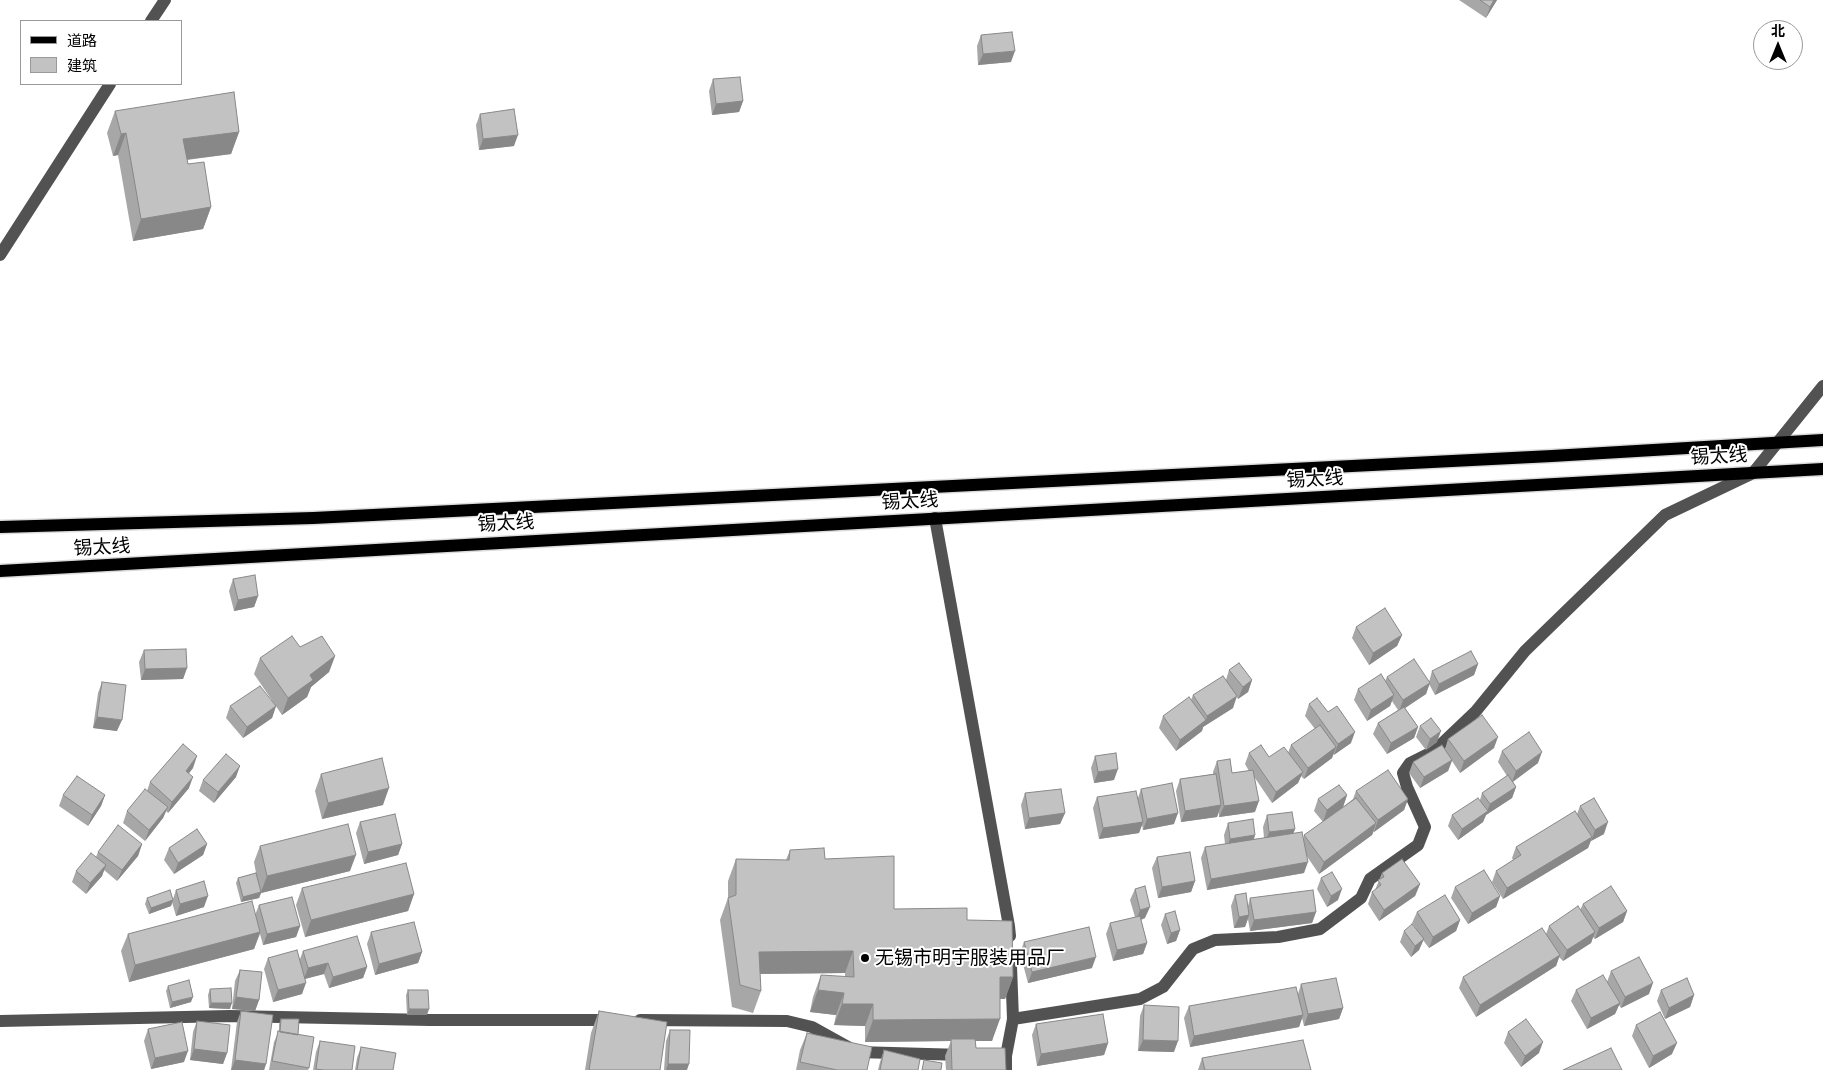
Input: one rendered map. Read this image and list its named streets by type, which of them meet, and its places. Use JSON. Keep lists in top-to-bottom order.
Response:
{
  "streets": {
    "main road": ["锡太线"]
  },
  "places": ["无锡市明宇服装用品厂"],
  "legend": ["道路", "建筑"],
  "north": "top"
}
